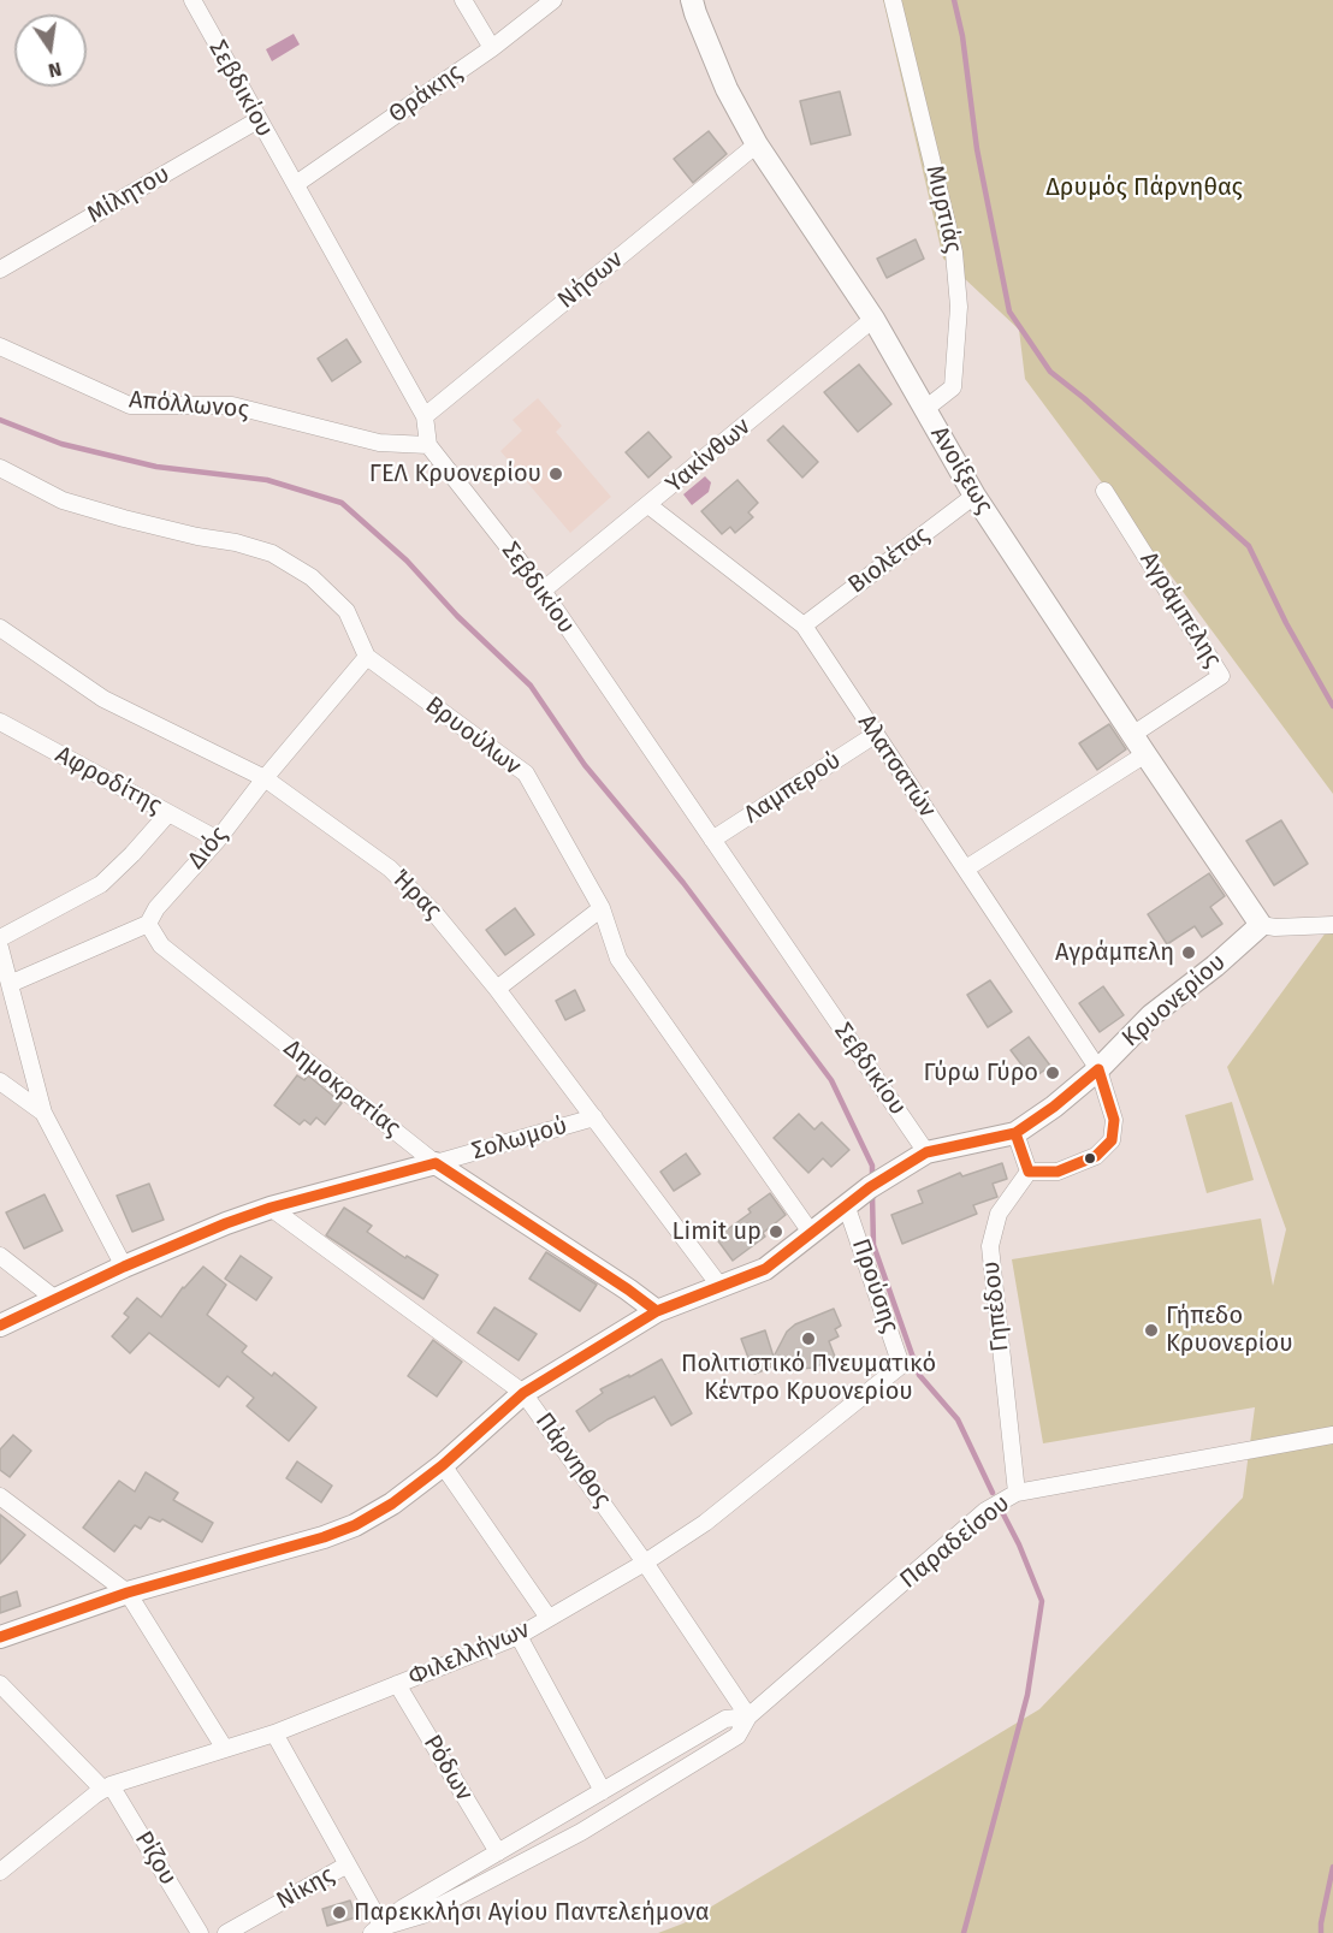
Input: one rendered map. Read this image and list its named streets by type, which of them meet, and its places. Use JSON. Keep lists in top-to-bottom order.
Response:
{
  "streets": {
    "main road": [
      "Ανοίξεως",
      "Κρυονερίου",
      "Δημοκρατίας",
      "Σολωμού"
    ],
    "street": [
      "Σεβδικίου",
      "Θράκης",
      "Μίλητου",
      "Μυρτιάς",
      "Νήσων",
      "Απόλλωνος",
      "Υακίνθων",
      "Βιολέτας",
      "Αγράμπελης",
      "Βρυούλων",
      "Αλατσατών",
      "Αφροδίτης",
      "Λαμπερού",
      "Διός",
      "Ήρας",
      "Προύσης",
      "Γηπέδου",
      "Πάρνηθος",
      "Παραδείσου",
      "Φιλελλήνων",
      "Ρόδων",
      "Ρίζου",
      "Νίκης"
    ]
  },
  "crossings": [
    ["Σεβδικίου", "Θράκης"],
    ["Σεβδικίου", "Μίλητου"],
    ["Σεβδικίου", "Νήσων"],
    ["Σεβδικίου", "Απόλλωνος"],
    ["Σεβδικίου", "Υακίνθων"],
    ["Σεβδικίου", "Λαμπερού"],
    ["Σεβδικίου", "Κρυονερίου"],
    ["Μυρτιάς", "Ανοίξεως"],
    ["Νήσων", "Ανοίξεως"],
    ["Υακίνθων", "Ανοίξεως"],
    ["Υακίνθων", "Αλατσατών"],
    ["Ανοίξεως", "Βιολέτας"],
    ["Ανοίξεως", "Αγράμπελης"],
    ["Ανοίξεως", "Κρυονερίου"],
    ["Βιολέτας", "Αλατσατών"],
    ["Βρυούλων", "Διός"],
    ["Βρυούλων", "Κρυονερίου"],
    ["Αλατσατών", "Λαμπερού"],
    ["Αλατσατών", "Κρυονερίου"],
    ["Αλατσατών", "Γηπέδου"],
    ["Αφροδίτης", "Διός"],
    ["Διός", "Ήρας"],
    ["Διός", "Δημοκρατίας"],
    ["Ήρας", "Κρυονερίου"],
    ["Ήρας", "Σολωμού"],
    ["Κρυονερίου", "Δημοκρατίας"],
    ["Κρυονερίου", "Προύσης"],
    ["Κρυονερίου", "Πάρνηθος"],
    ["Δημοκρατίας", "Σολωμού"],
    ["Σολωμού", "Πάρνηθος"],
    ["Προύσης", "Φιλελλήνων"],
    ["Γηπέδου", "Παραδείσου"],
    ["Πάρνηθος", "Παραδείσου"],
    ["Πάρνηθος", "Φιλελλήνων"],
    ["Παραδείσου", "Ρόδων"],
    ["Φιλελλήνων", "Ρόδων"],
    ["Φιλελλήνων", "Ρίζου"]
  ],
  "parks": ["Δρυμός Πάρνηθας"],
  "places": [
    "ΓΕΛ Κρυονερίου",
    "Αγράμπελη",
    "Γύρω Γύρο",
    "Limit up",
    "Γήπεδο Κρυονερίου",
    "Πολιτιστικό Πνευματικό Κέντρο Κρυονερίου",
    "Παρεκκλήσι Αγίου Παντελεήμονα"
  ],
  "north": "bottom"
}
